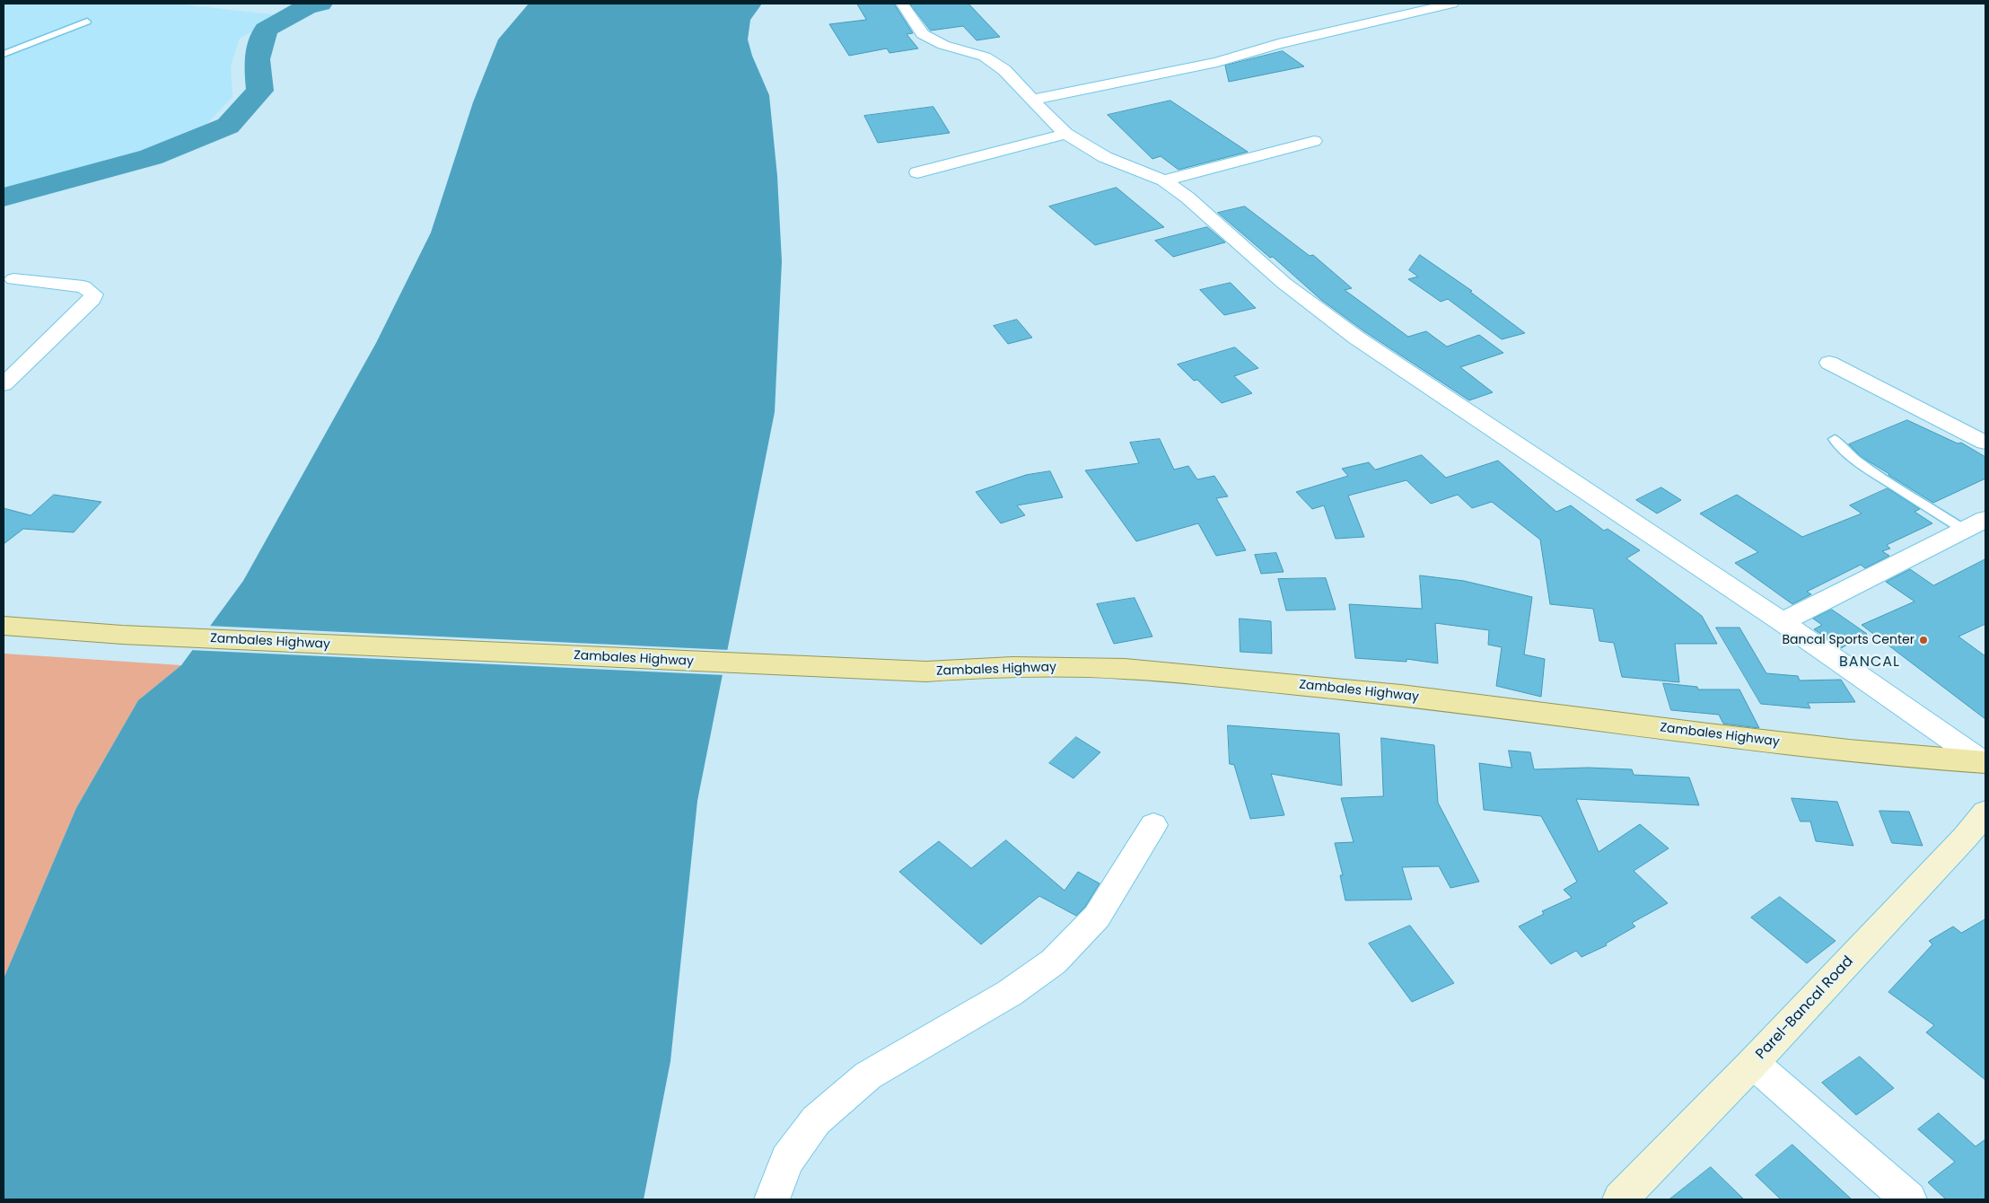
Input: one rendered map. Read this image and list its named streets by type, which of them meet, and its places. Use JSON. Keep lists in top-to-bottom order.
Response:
{
  "streets": {
    "main road": ["Zambales Highway", "Parel-Bancal Road"]
  },
  "districts": ["BANCAL"],
  "places": ["Bancal Sports Center"]
}
